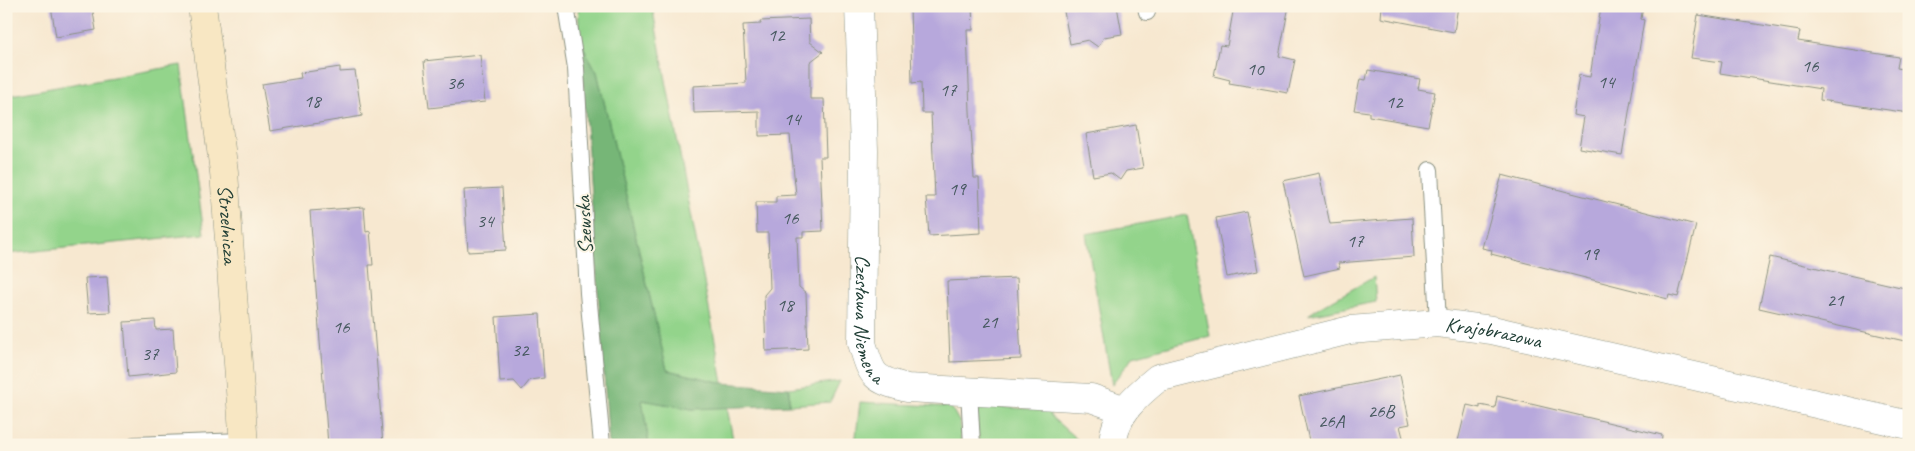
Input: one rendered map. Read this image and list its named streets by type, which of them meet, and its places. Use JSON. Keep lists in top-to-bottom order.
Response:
{
  "streets": {
    "street": ["Strzelnicza", "Czesława Niemena", "Krajobrazowa"],
    "lane": ["Szewska"]
  },
  "crossings": [
    ["Czesława Niemena", "Krajobrazowa"]
  ],
  "house_numbers": [
    "12",
    "16",
    "10",
    "14",
    "36",
    "17",
    "18",
    "12",
    "14",
    "19",
    "16",
    "34",
    "17",
    "19",
    "21",
    "18",
    "21",
    "16",
    "32",
    "37",
    "26B",
    "26A"
  ]
}
